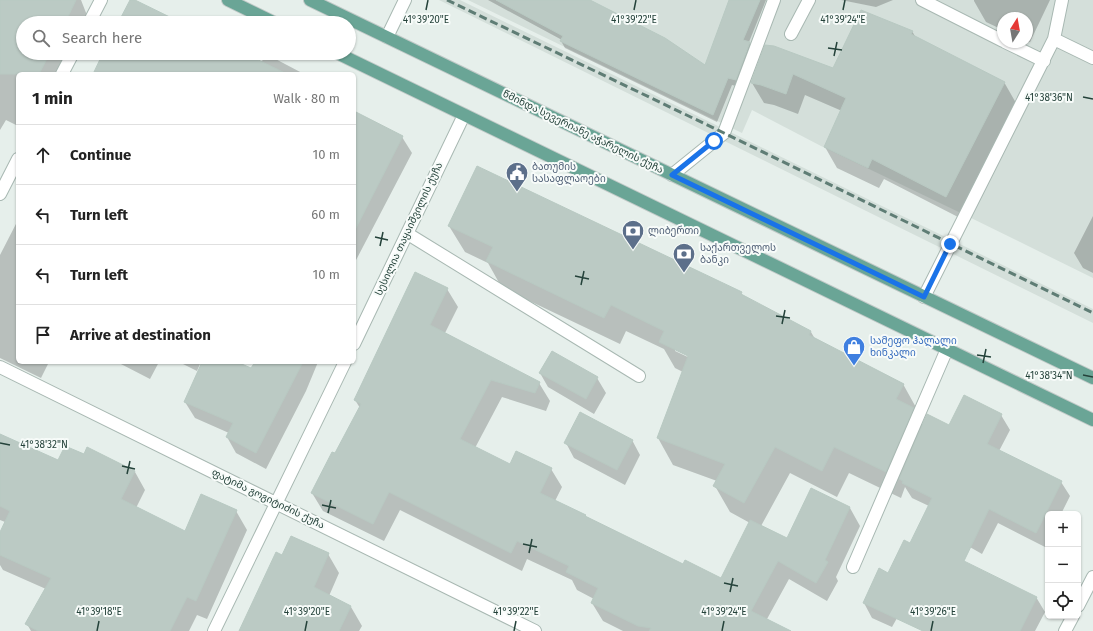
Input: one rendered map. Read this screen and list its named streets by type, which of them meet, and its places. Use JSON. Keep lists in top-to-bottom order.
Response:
{
  "streets": {
    "main road": ["წმინდა სევერიანე აჭარელის ქუჩა"],
    "street": ["სესილია თაყაიშვილის ქუჩა", "ფატიმა გოგიტიძის ქუჩა"]
  },
  "places": {
    "public building": ["ბათუმის სასაფლაოები"],
    "bank": ["ლიბერთი", "საქართველოს ბანკი"],
    "shop": ["სამეფო ჰალალი ხინკალი"]
  },
  "north": "top",
  "page": {
    "search": "Search here",
    "heading": ["1 min", "Walk · 80 m"],
    "list": [
      ["Continue", "10 m"],
      ["Turn left", "60 m"],
      ["Turn left", "10 m"],
      "Arrive at destination"
    ],
    "map_buttons": ["+", "−"]
  },
  "coordinates": [
    "41°39'20\"E",
    "41°39'22\"E",
    "41°39'24\"E",
    "41°38'36\"N",
    "41°38'34\"N",
    "41°38'32\"N",
    "41°39'18\"E",
    "41°39'26\"E"
  ]
}
